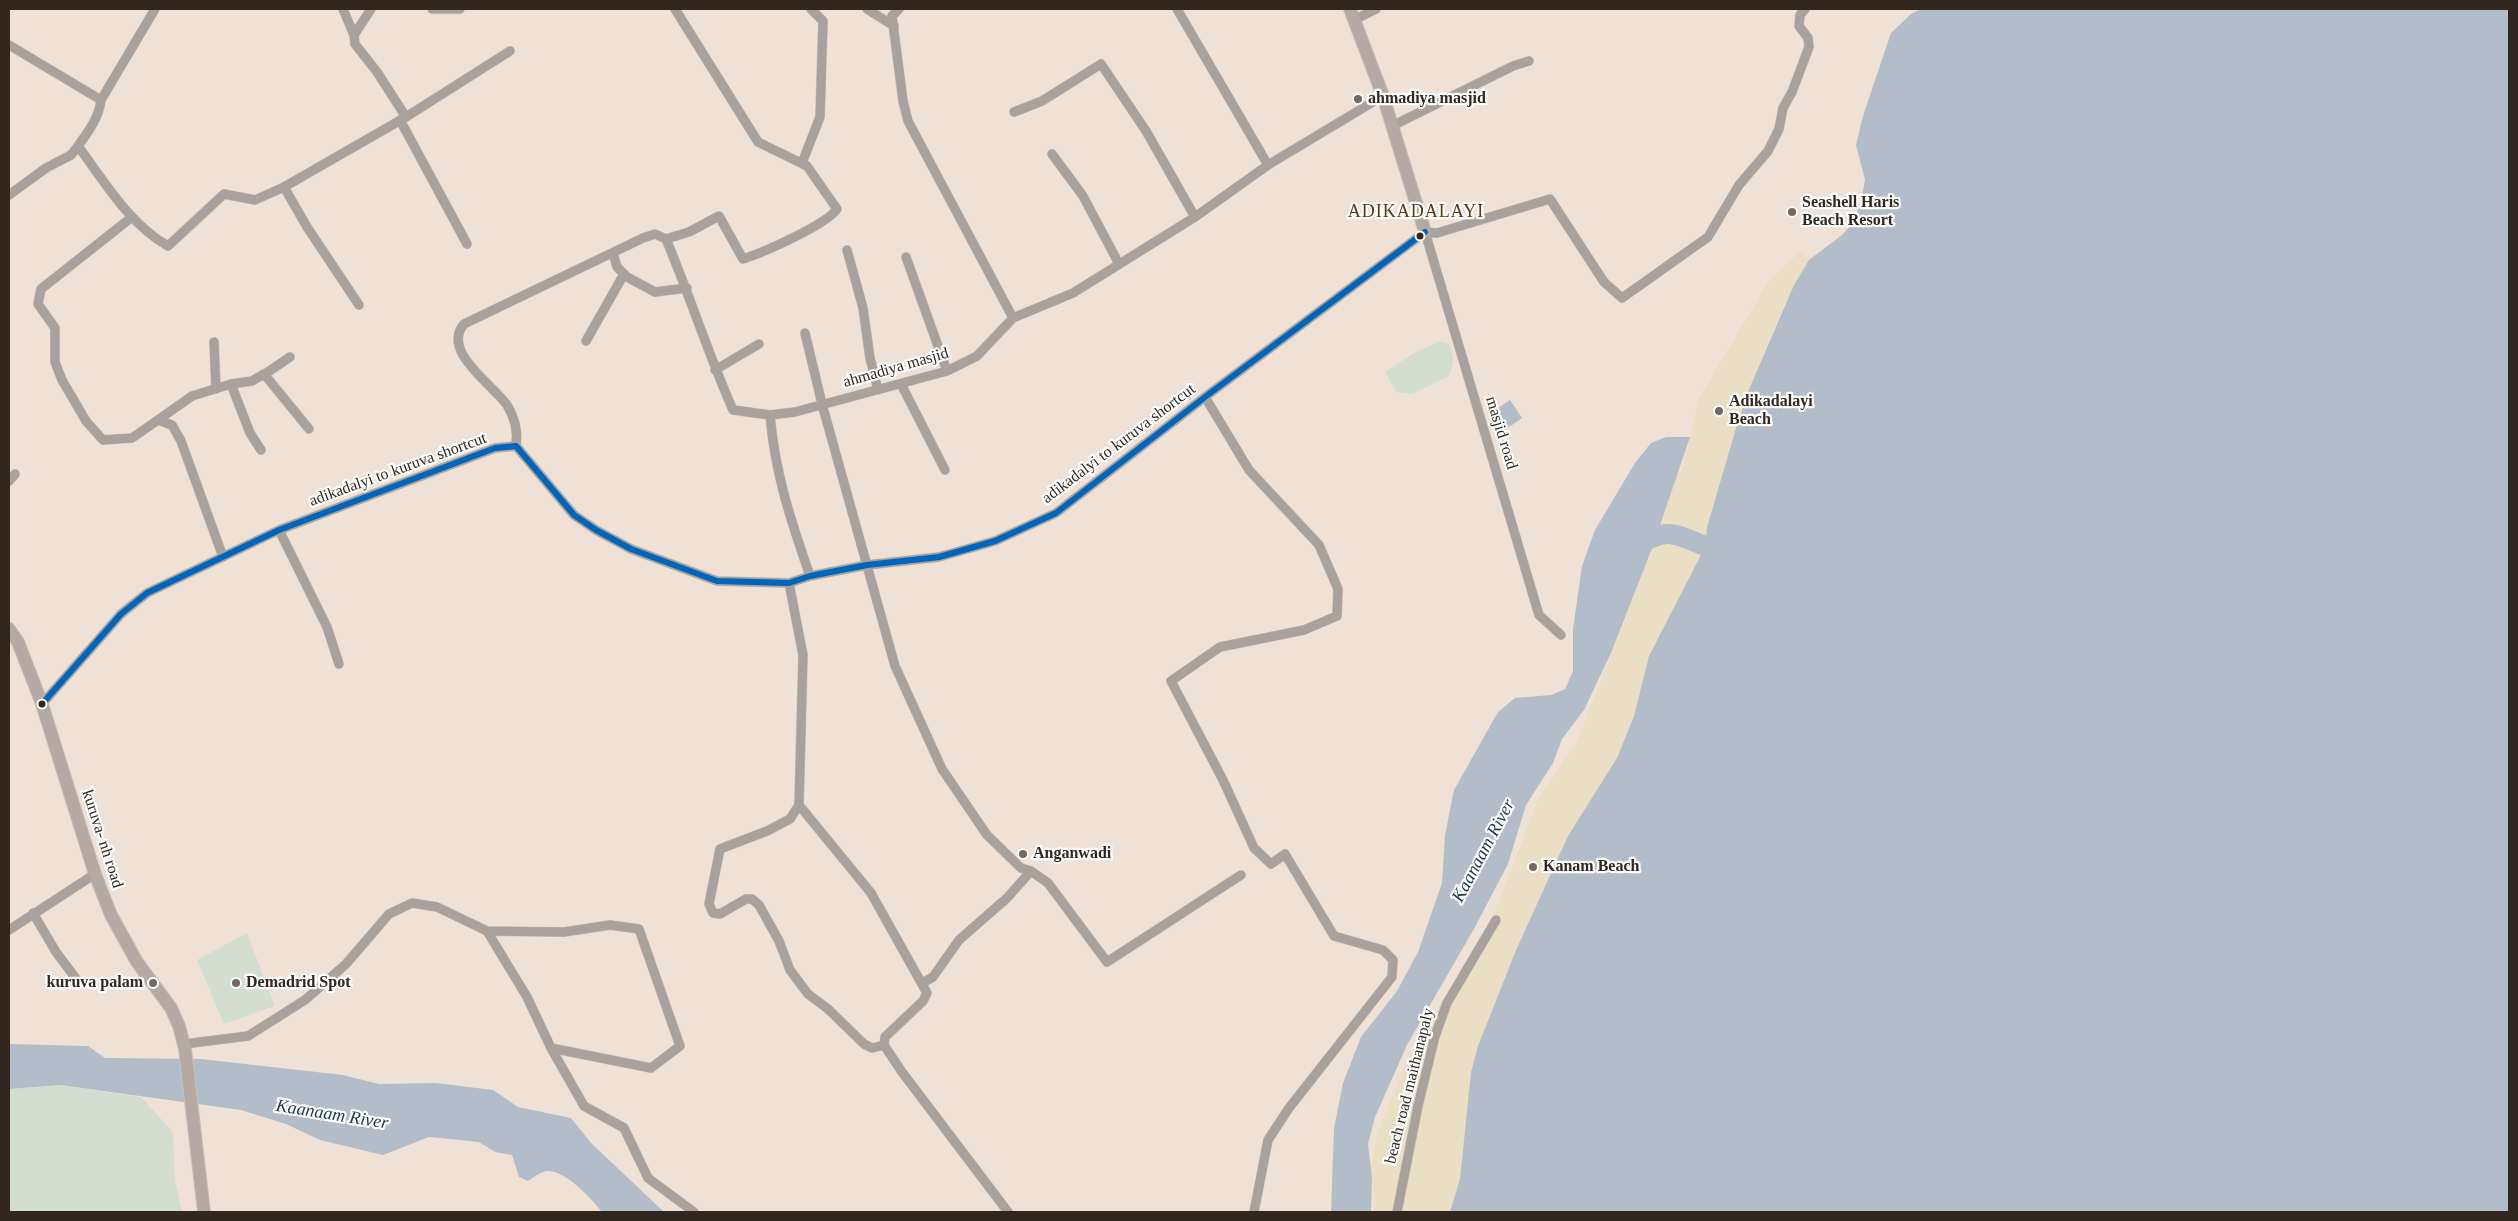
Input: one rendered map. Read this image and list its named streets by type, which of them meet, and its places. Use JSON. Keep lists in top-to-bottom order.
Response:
{
  "streets": {
    "main road": ["kuruva- nh road"],
    "street": [
      "ahmadiya masjid",
      "masjid road",
      "adikadalyi to kuruva shortcut",
      "beach road maithanapaly"
    ]
  },
  "crossings": [
    ["masjid road", "adikadalyi to kuruva shortcut"],
    ["adikadalyi to kuruva shortcut", "kuruva- nh road"]
  ],
  "districts": ["ADIKADALAYI"],
  "water": ["Kaanaam River"],
  "places": [
    "ahmadiya masjid",
    "Seashell Haris Beach Resort",
    "Adikadalayi Beach",
    "Anganwadi",
    "Kanam Beach",
    "kuruva palam",
    "Demadrid Spot"
  ]
}
